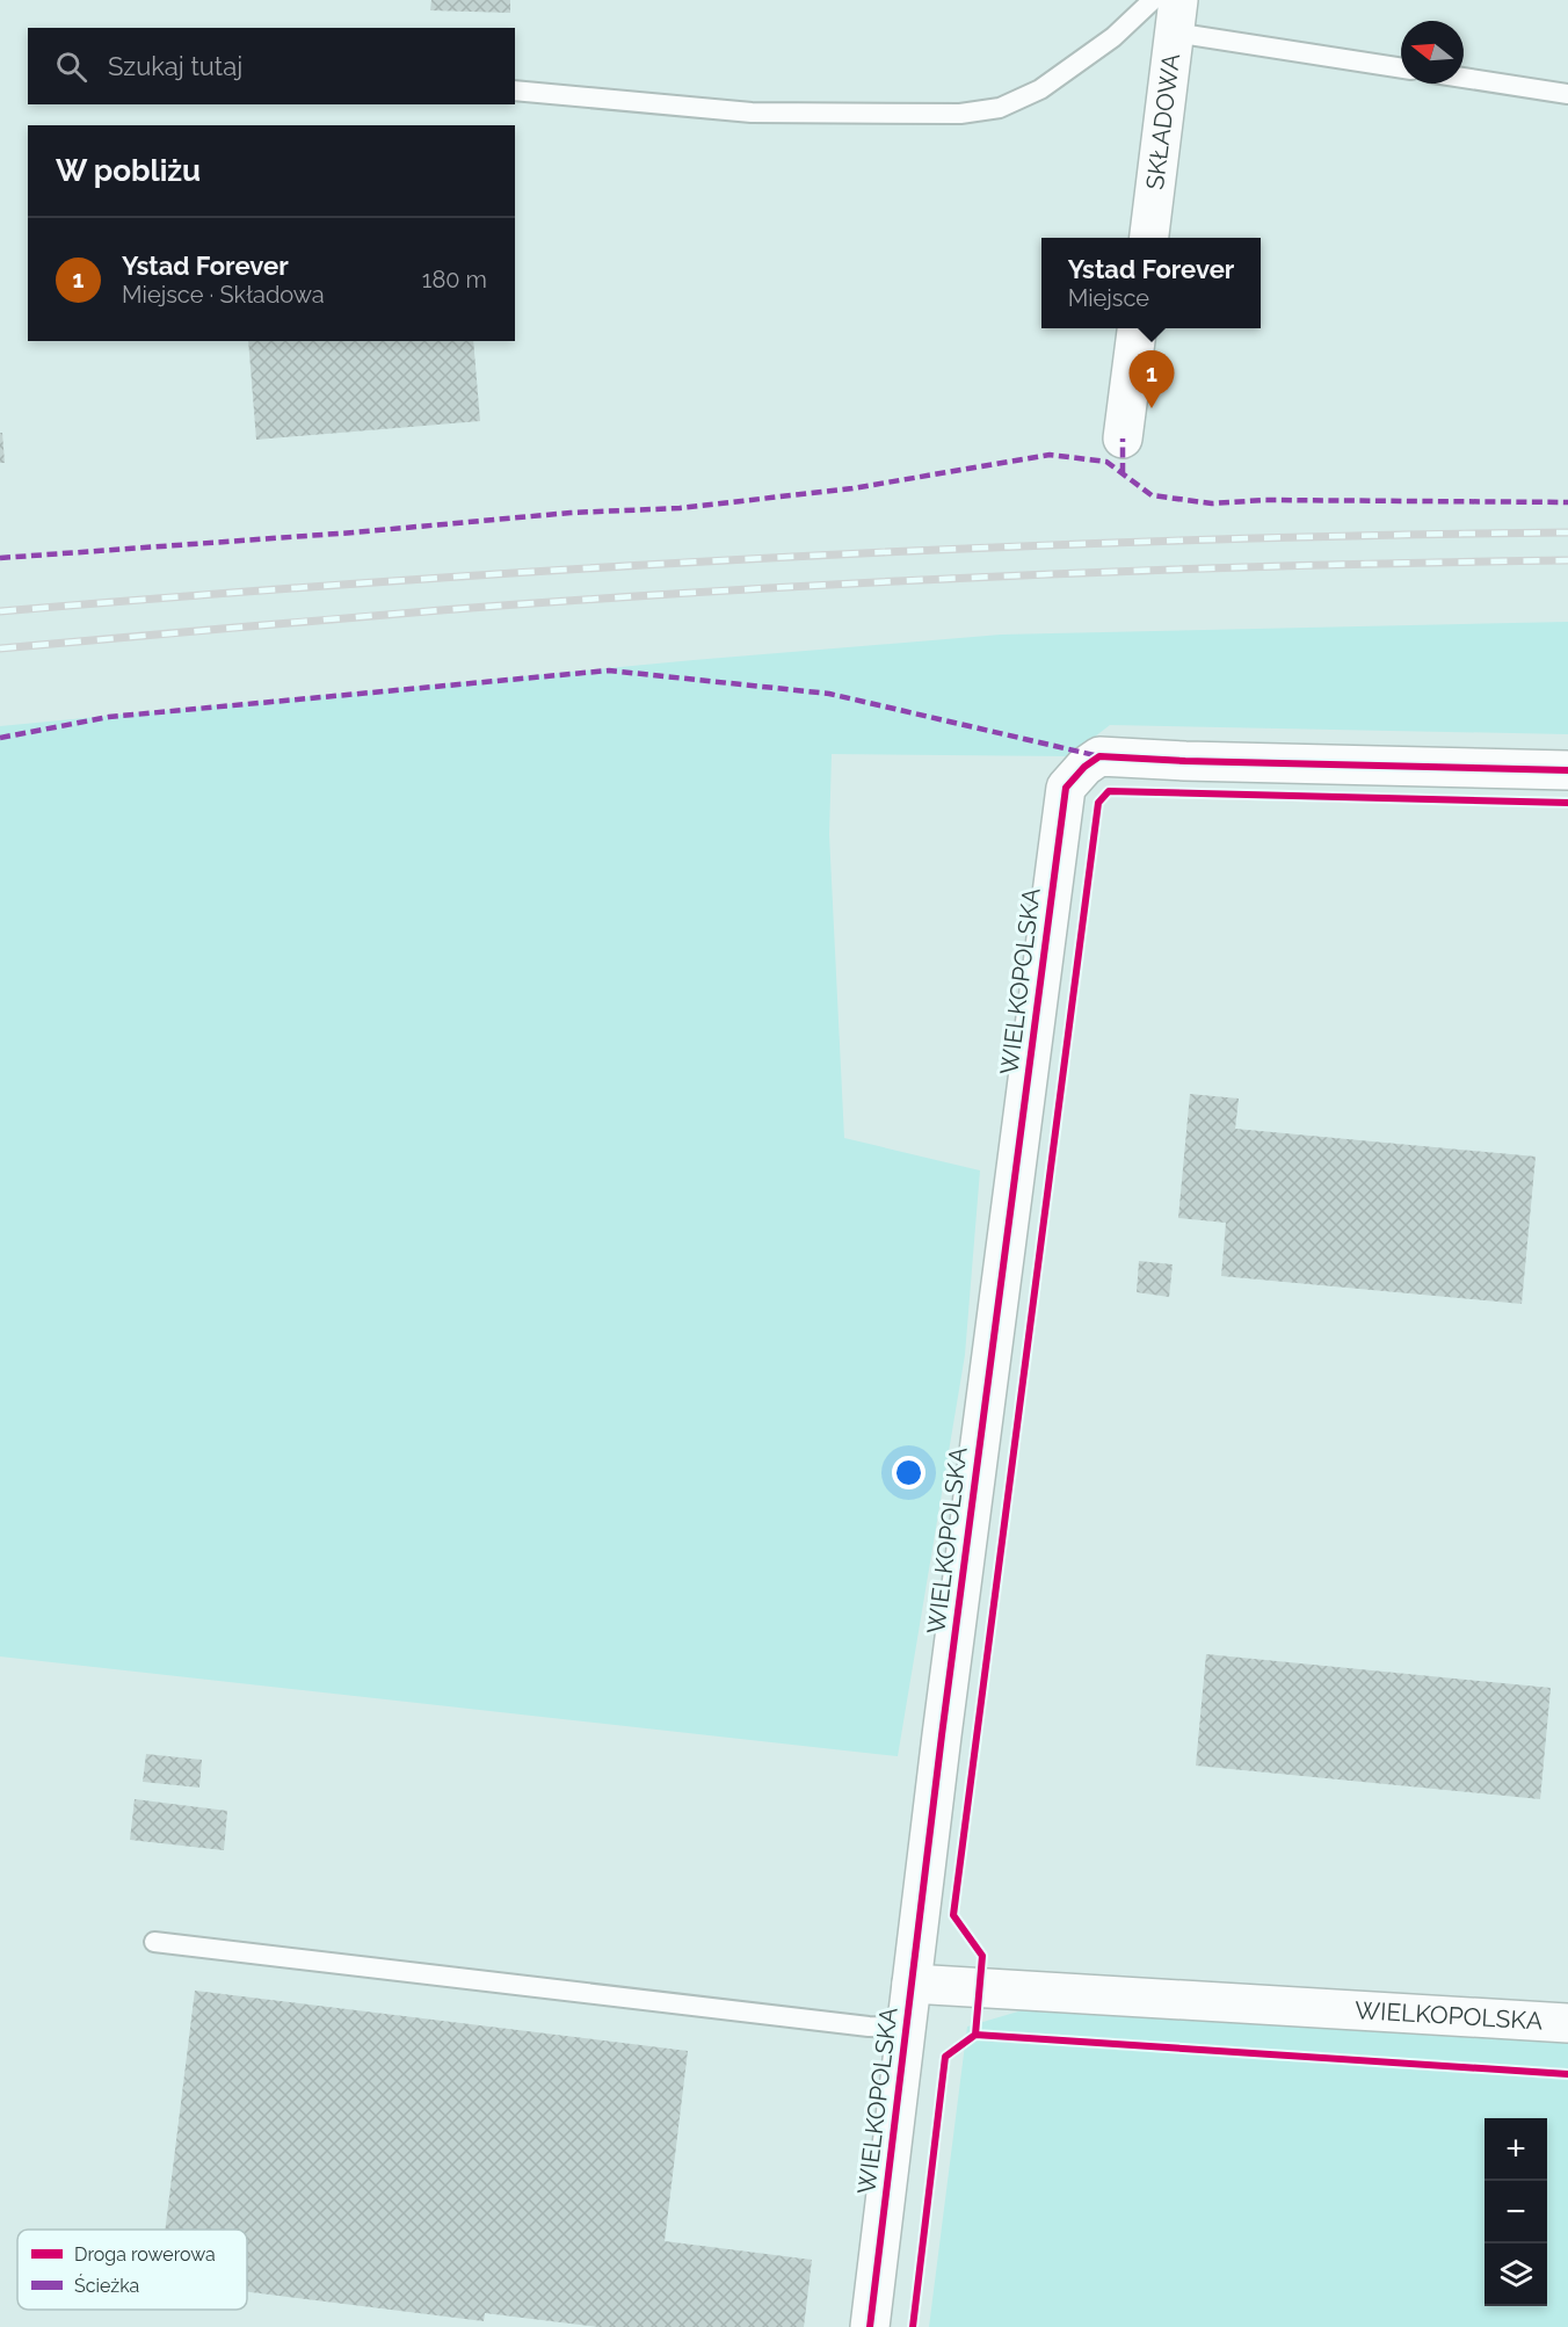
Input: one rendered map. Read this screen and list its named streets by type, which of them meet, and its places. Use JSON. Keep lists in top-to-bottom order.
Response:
{
  "streets": {
    "street": ["SKŁADOWA", "WIELKOPOLSKA"]
  },
  "legend": ["Droga rowerowa", "Ścieżka"],
  "north": "left",
  "page": {
    "search": "Szukaj tutaj",
    "heading": "W pobliżu",
    "list": [
      {
        "mark": "1",
        "name": "Ystad Forever",
        "note": "Miejsce · Składowa",
        "value": "180 m"
      }
    ],
    "popup": ["Ystad Forever", "Miejsce"],
    "pins": "1",
    "map_buttons": ["+", "−"]
  }
}
